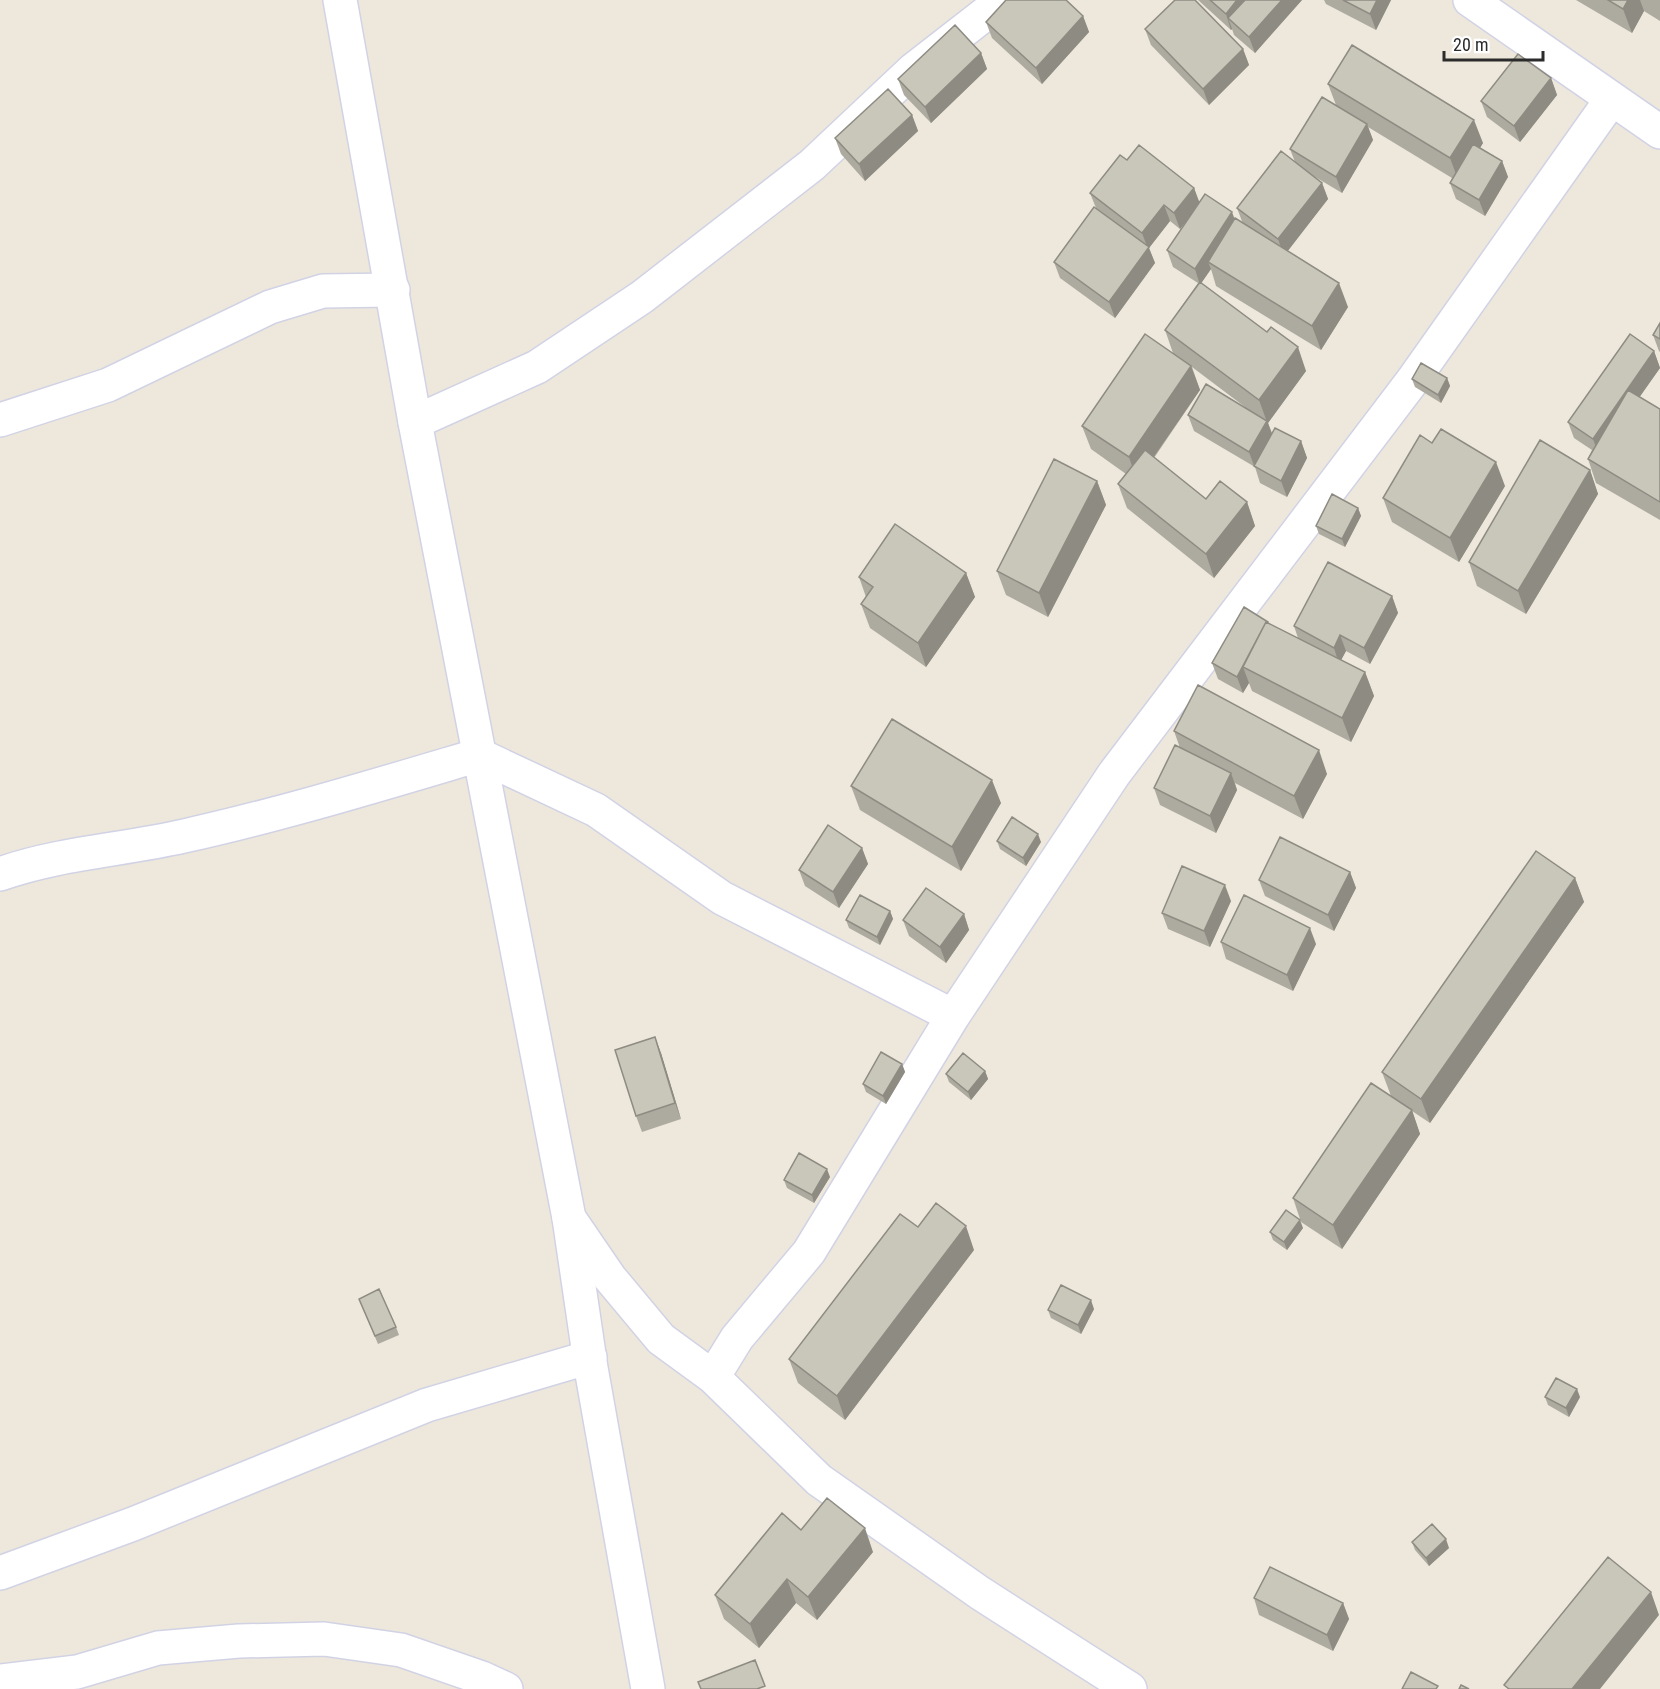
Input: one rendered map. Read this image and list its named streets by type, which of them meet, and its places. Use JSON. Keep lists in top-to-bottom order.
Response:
{
  "scale_bar": "20 m"
}
